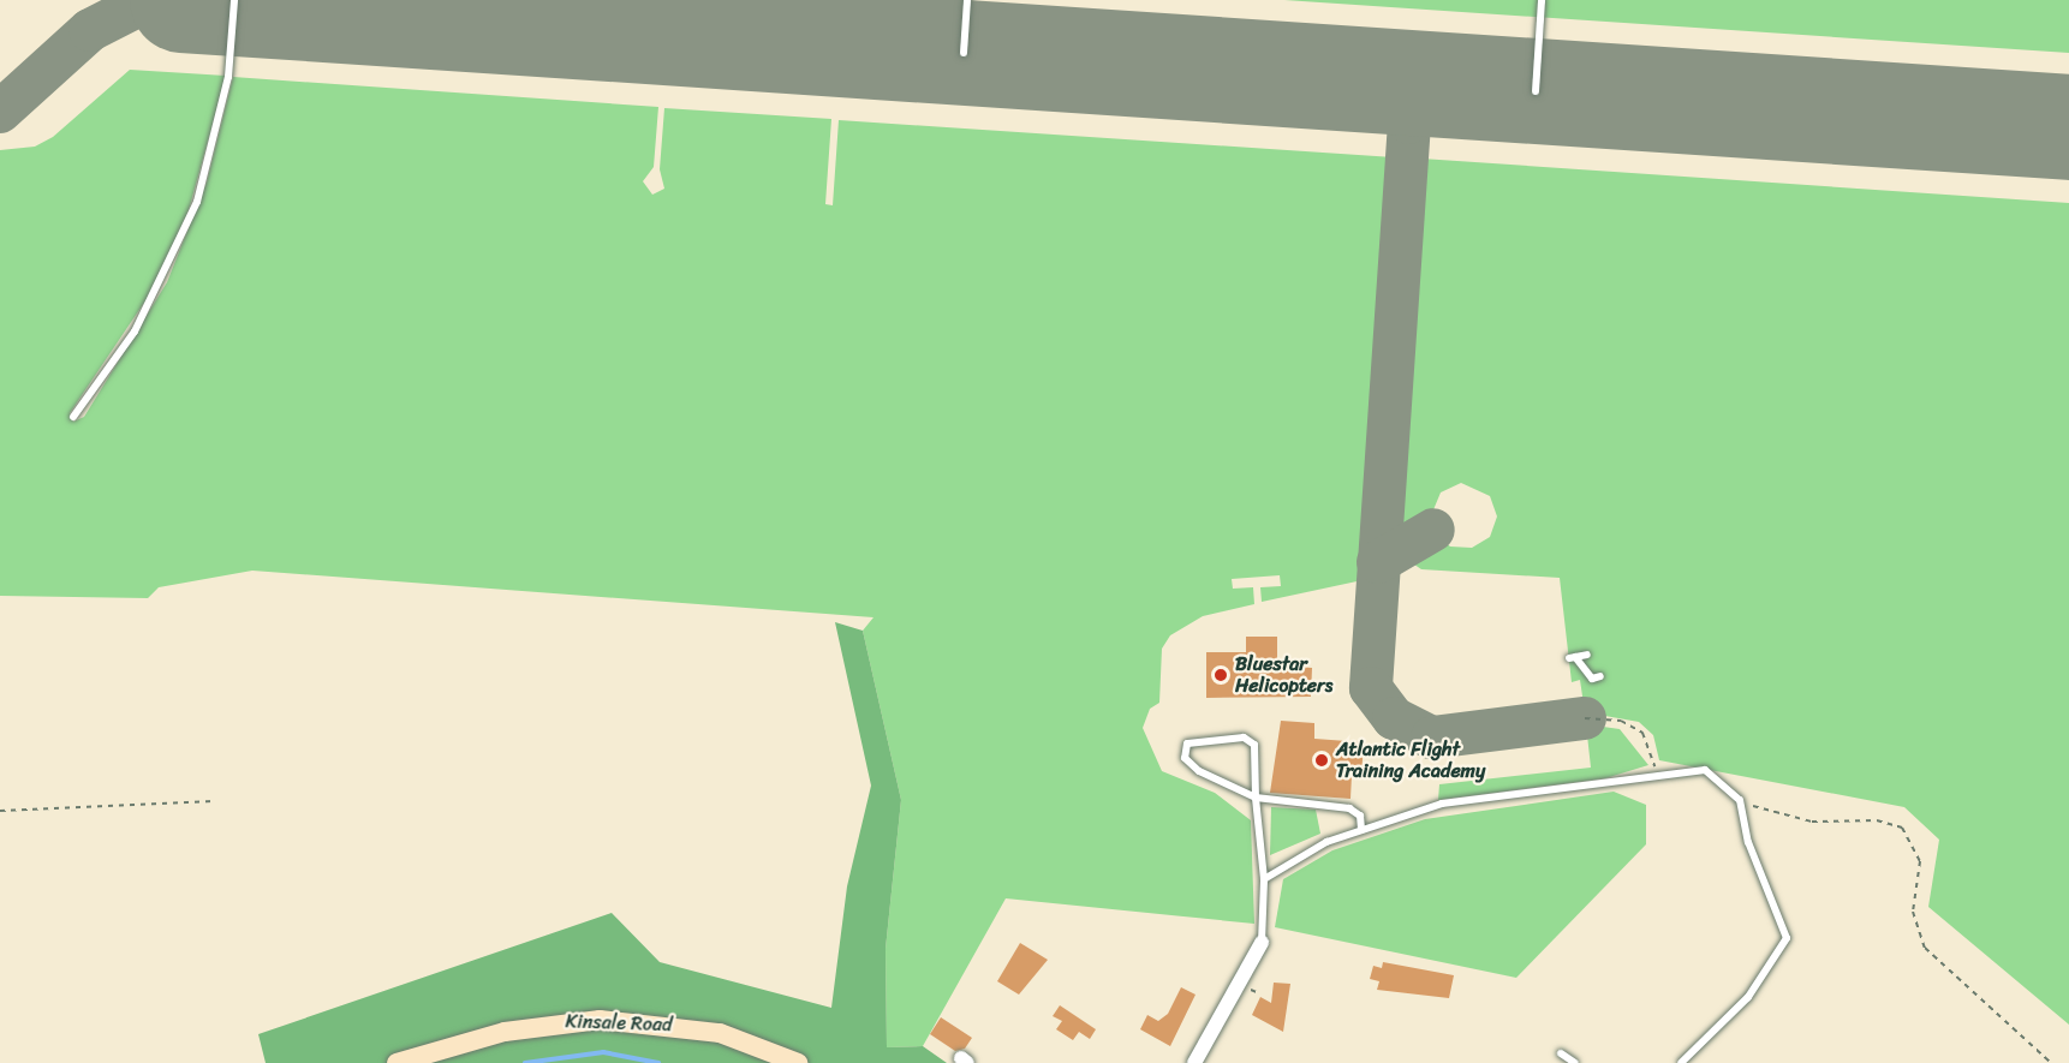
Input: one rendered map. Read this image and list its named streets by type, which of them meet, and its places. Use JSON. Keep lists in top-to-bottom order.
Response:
{
  "streets": {
    "main road": ["Kinsale Road"]
  },
  "places": ["Bluestar Helicopters", "Atlantic Flight Training Academy"]
}
